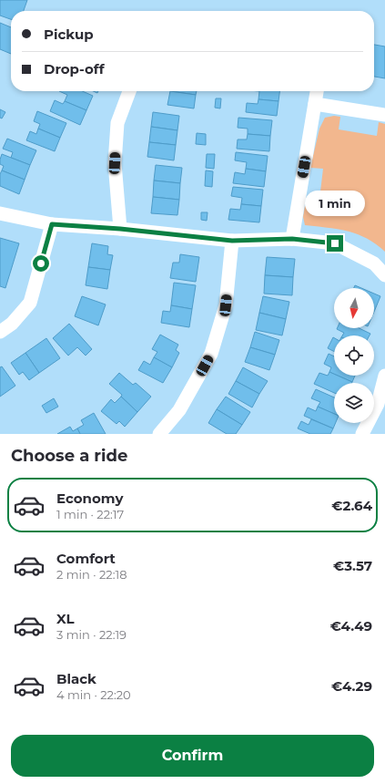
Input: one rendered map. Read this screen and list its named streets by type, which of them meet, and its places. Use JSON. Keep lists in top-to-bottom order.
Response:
{
  "north": "bottom",
  "page": {
    "banner": ["Pickup", "Drop-off"],
    "bubble": "1 min",
    "heading": "Choose a ride",
    "list": [
      {
        "name": "Economy",
        "note": "1 min · 22:17",
        "value": "€2.64"
      },
      {
        "name": "Comfort",
        "note": "2 min · 22:18",
        "value": "€3.57"
      },
      {
        "name": "XL",
        "note": "3 min · 22:19",
        "value": "€4.49"
      },
      {
        "name": "Black",
        "note": "4 min · 22:20",
        "value": "€4.29"
      }
    ],
    "buttons": "Confirm"
  }
}
